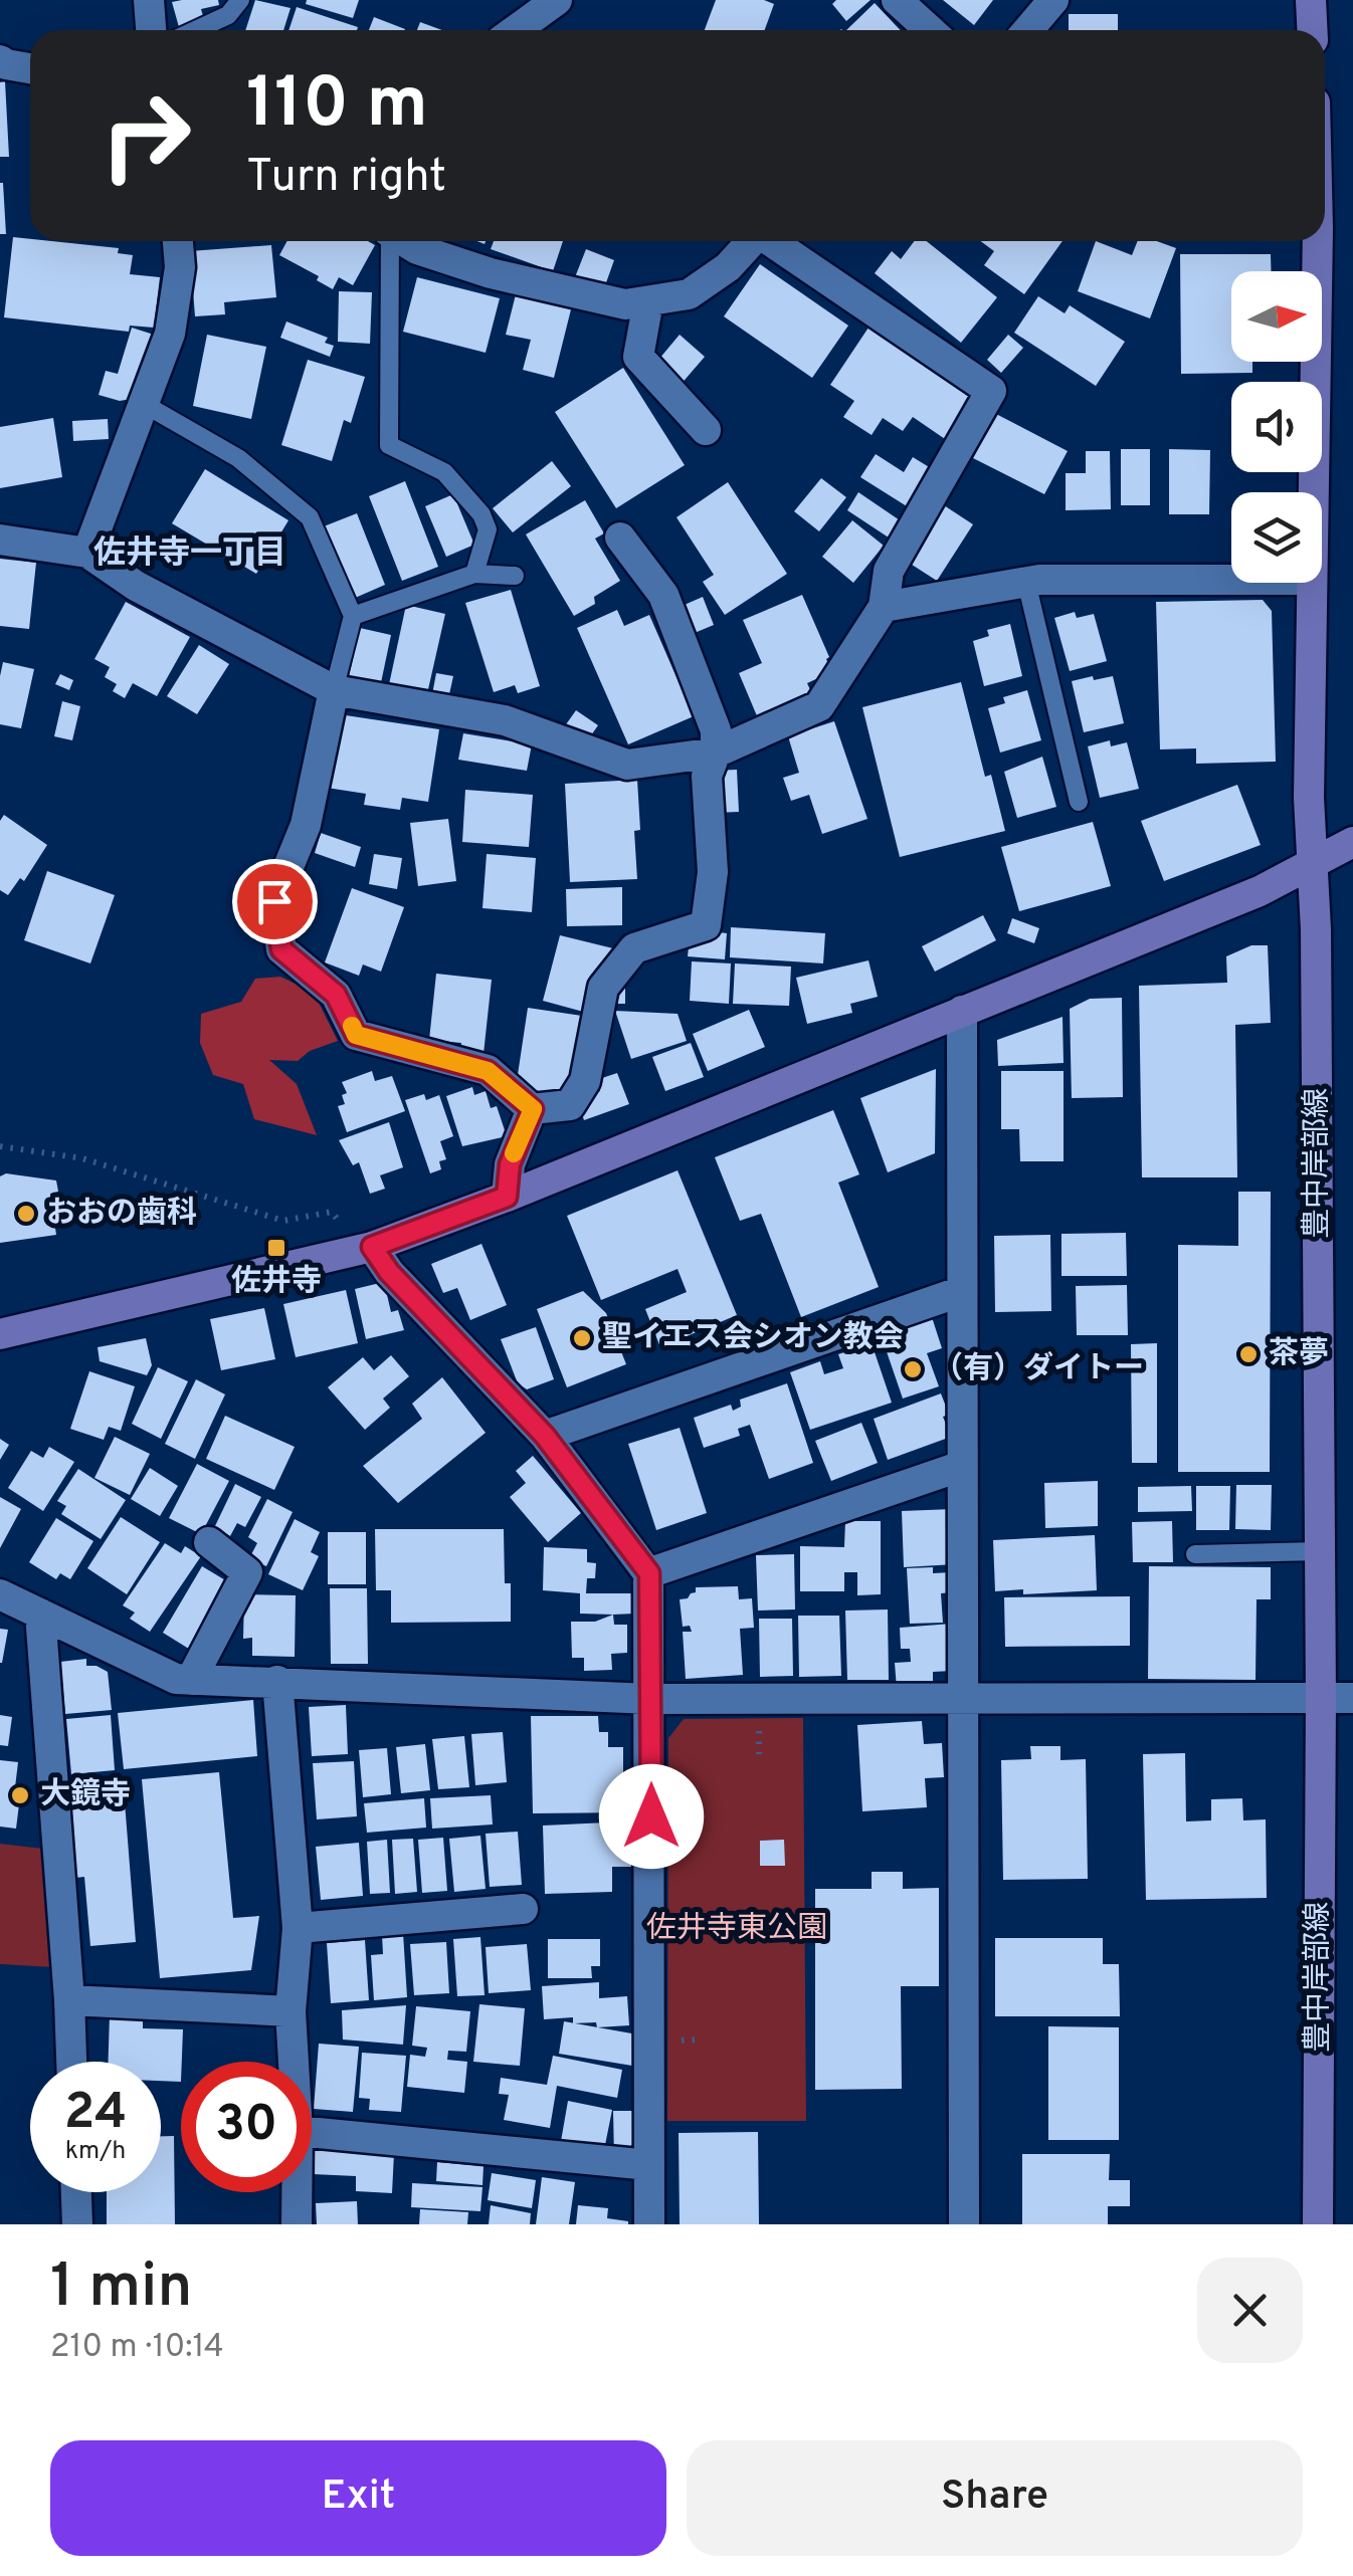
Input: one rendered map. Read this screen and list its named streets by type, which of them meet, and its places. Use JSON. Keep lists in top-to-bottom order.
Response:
{
  "streets": {
    "street": ["豊中岸部線"]
  },
  "districts": ["佐井寺一丁目"],
  "parks": ["佐井寺東公園"],
  "places": {
    "other": [
      "おおの歯科",
      "聖イエス会シオン教会",
      "茶夢",
      "（有）ダイトー",
      "大鏡寺"
    ],
    "transit": ["佐井寺"]
  },
  "north": "right",
  "page": {
    "turn": ["110 m", "Turn right"],
    "speed": "24 km/h",
    "limit": "30",
    "heading": ["1 min", "210 m · 10:14"],
    "buttons": ["Exit", "Share"]
  }
}
